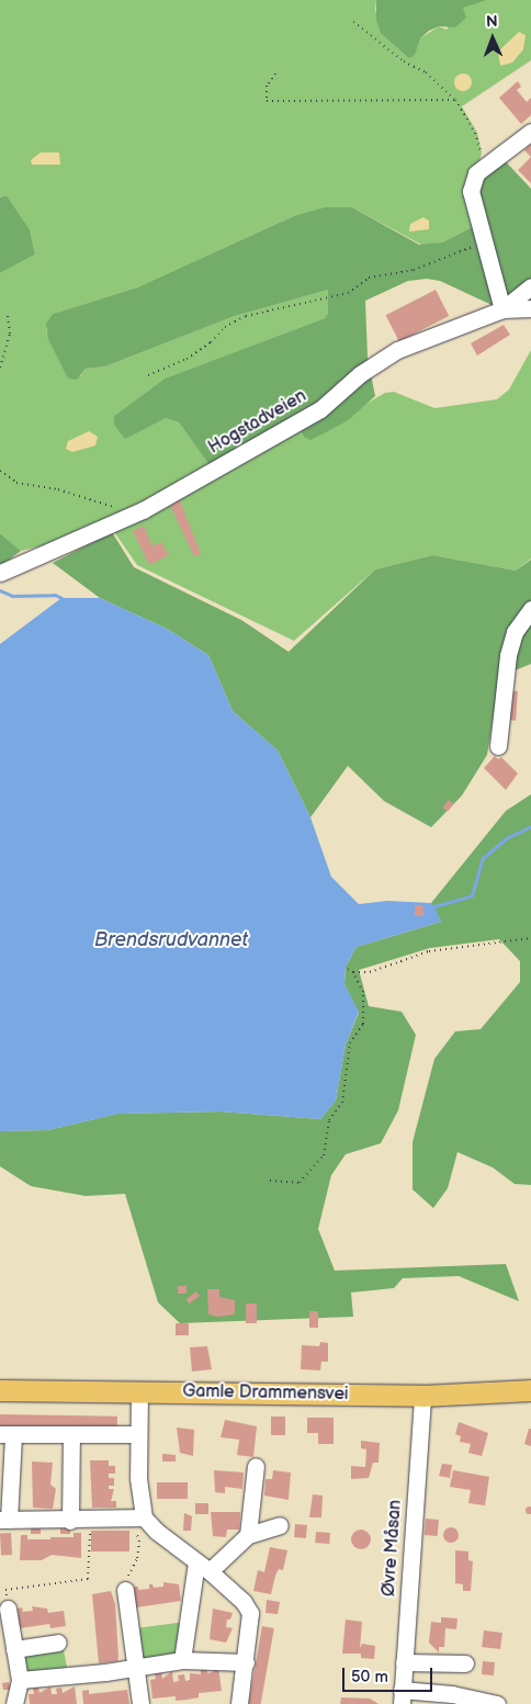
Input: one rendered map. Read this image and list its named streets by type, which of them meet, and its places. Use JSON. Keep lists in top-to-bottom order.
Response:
{
  "streets": {
    "main road": ["Gamle Drammensvei"],
    "street": ["Hogstadveien", "Øvre Måsan"]
  },
  "crossings": [
    ["Gamle Drammensvei", "Øvre Måsan"]
  ],
  "water": ["Brendsrudvannet"],
  "scale_bar": "50 m",
  "north": "top"
}
